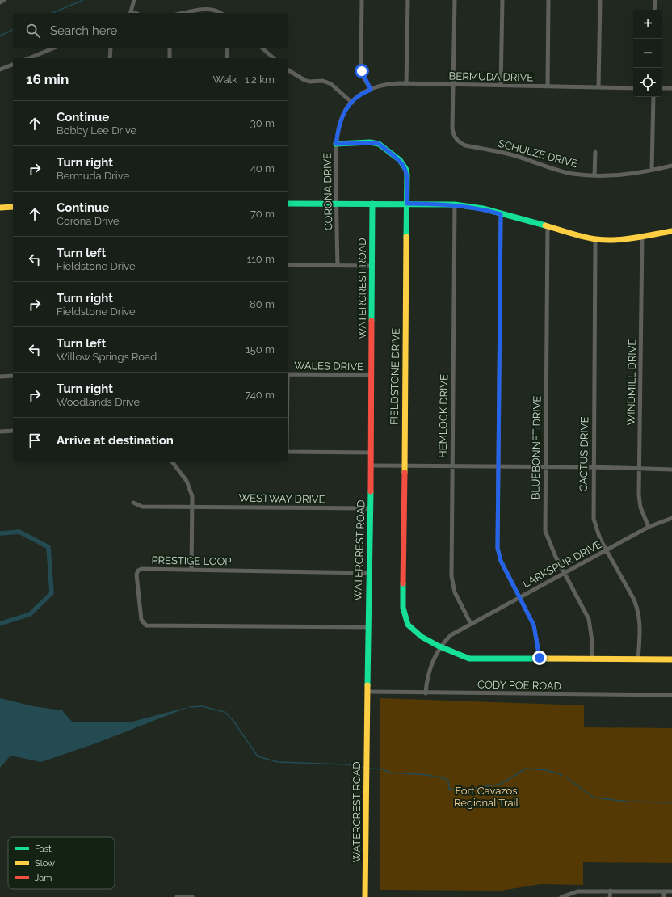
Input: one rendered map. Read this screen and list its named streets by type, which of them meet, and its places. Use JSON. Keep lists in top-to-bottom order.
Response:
{
  "streets": {
    "street": [
      "BERMUDA DRIVE",
      "SCHULZE DRIVE",
      "CORONA DRIVE",
      "WATERCREST ROAD",
      "WALES DRIVE",
      "FIELDSTONE DRIVE",
      "WINDMILL DRIVE",
      "HEMLOCK DRIVE",
      "BLUEBONNET DRIVE",
      "CACTUS DRIVE",
      "WESTWAY DRIVE",
      "PRESTIGE LOOP",
      "LARKSPUR DRIVE",
      "CODY POE ROAD"
    ]
  },
  "crossings": [
    ["BERMUDA DRIVE", "SCHULZE DRIVE"],
    ["BERMUDA DRIVE", "CORONA DRIVE"],
    ["CORONA DRIVE", "FIELDSTONE DRIVE"],
    ["WATERCREST ROAD", "WALES DRIVE"],
    ["WATERCREST ROAD", "WESTWAY DRIVE"],
    ["WATERCREST ROAD", "PRESTIGE LOOP"],
    ["WATERCREST ROAD", "CODY POE ROAD"],
    ["FIELDSTONE DRIVE", "BLUEBONNET DRIVE"],
    ["FIELDSTONE DRIVE", "CACTUS DRIVE"],
    ["FIELDSTONE DRIVE", "LARKSPUR DRIVE"],
    ["WINDMILL DRIVE", "LARKSPUR DRIVE"],
    ["HEMLOCK DRIVE", "LARKSPUR DRIVE"],
    ["BLUEBONNET DRIVE", "LARKSPUR DRIVE"],
    ["CACTUS DRIVE", "LARKSPUR DRIVE"],
    ["LARKSPUR DRIVE", "CODY POE ROAD"]
  ],
  "parks": ["Fort Cavazos Regional Trail"],
  "legend": ["Fast", "Slow", "Jam"],
  "page": {
    "map_buttons": ["+", "−"],
    "search": "Search here",
    "heading": ["16 min", "Walk · 1.2 km"],
    "list": [
      ["Continue", "Bobby Lee Drive", "30 m"],
      ["Turn right", "Bermuda Drive", "40 m"],
      ["Continue", "Corona Drive", "70 m"],
      ["Turn left", "Fieldstone Drive", "110 m"],
      ["Turn right", "Fieldstone Drive", "80 m"],
      ["Turn left", "Willow Springs Road", "150 m"],
      ["Turn right", "Woodlands Drive", "740 m"],
      "Arrive at destination"
    ]
  }
}
